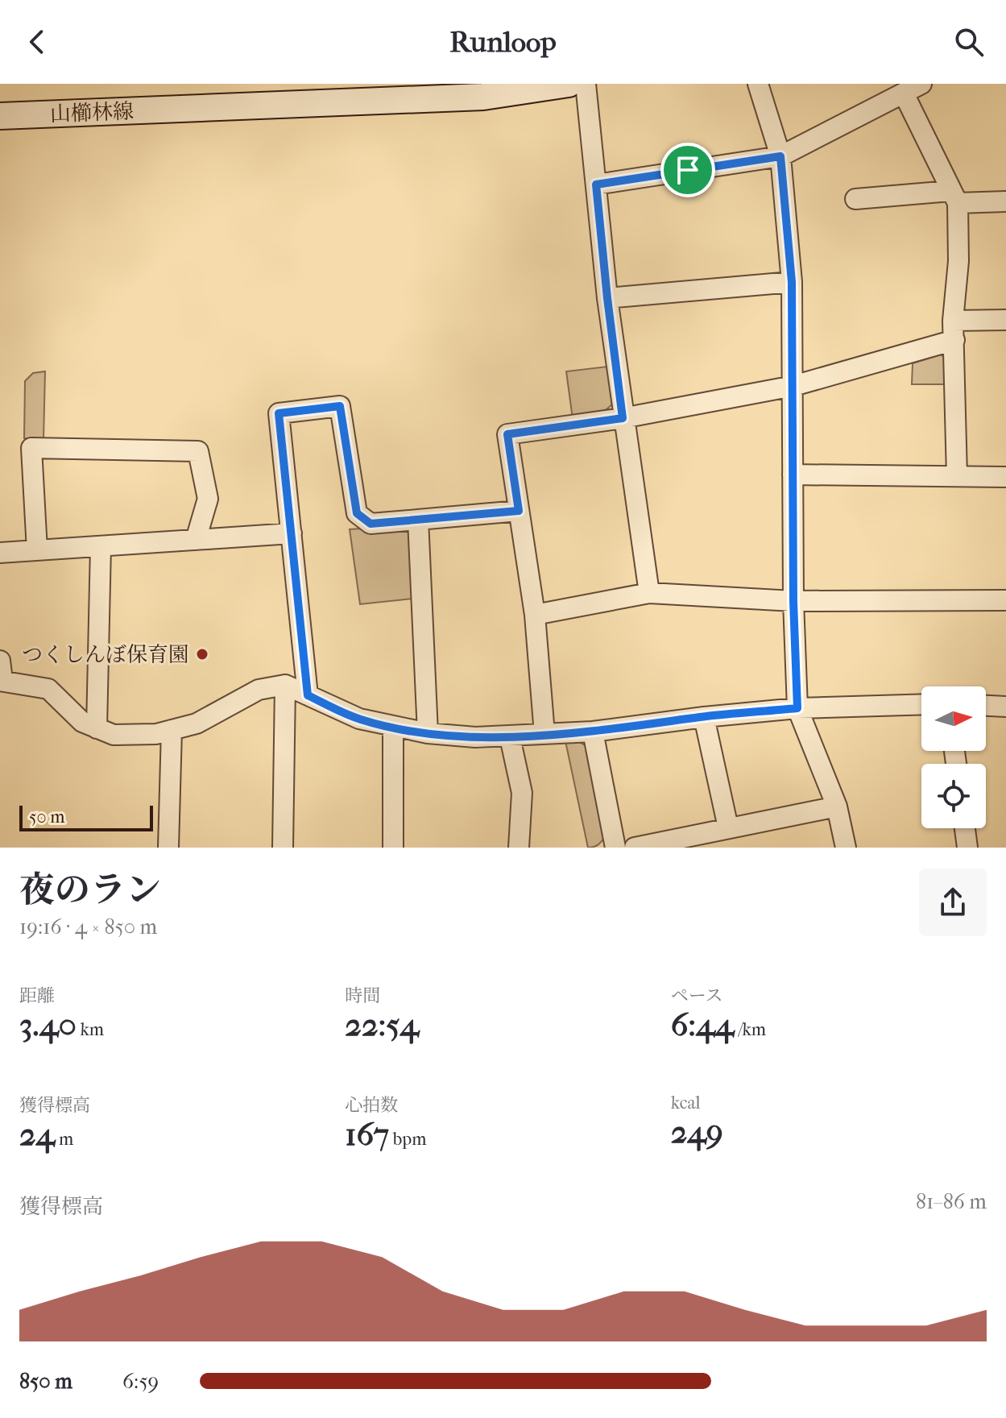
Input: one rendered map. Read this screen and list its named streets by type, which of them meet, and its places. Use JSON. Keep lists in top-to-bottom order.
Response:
{
  "streets": {
    "main road": ["山櫛林線"]
  },
  "places": ["つくしんぼ保育園"],
  "scale_bar": "50 m",
  "north": "right",
  "page": {
    "header": "Runloop",
    "scale": "50 m",
    "heading": ["夜のラン", "19:16 · 4 × 850 m"],
    "stats": [
      ["距離", "3.40 km"],
      ["時間", "22:54"],
      ["ペース", "6:44 /km"],
      ["獲得標高", "24 m"],
      ["心拍数", "167 bpm"],
      ["kcal", "249"]
    ],
    "chart": ["獲得標高", "81–86 m"],
    "list": [
      {
        "name": "850 m",
        "note": "6:59"
      }
    ]
  }
}
